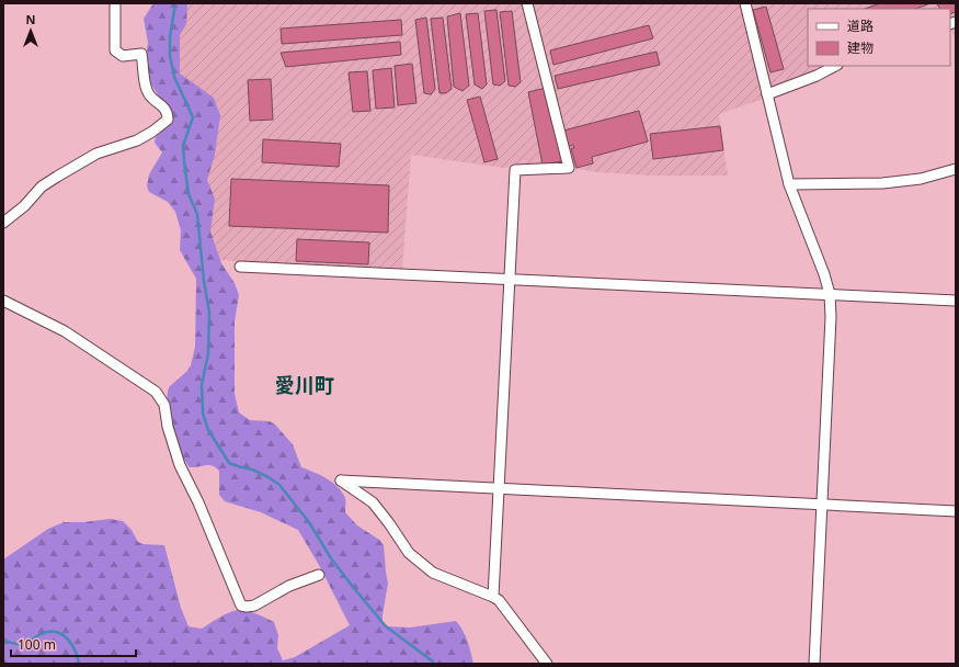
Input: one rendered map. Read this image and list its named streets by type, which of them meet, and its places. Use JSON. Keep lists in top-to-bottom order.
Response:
{
  "districts": ["愛川町"],
  "legend": ["道路", "建物"],
  "scale_bar": "100 m",
  "north": "top"
}
